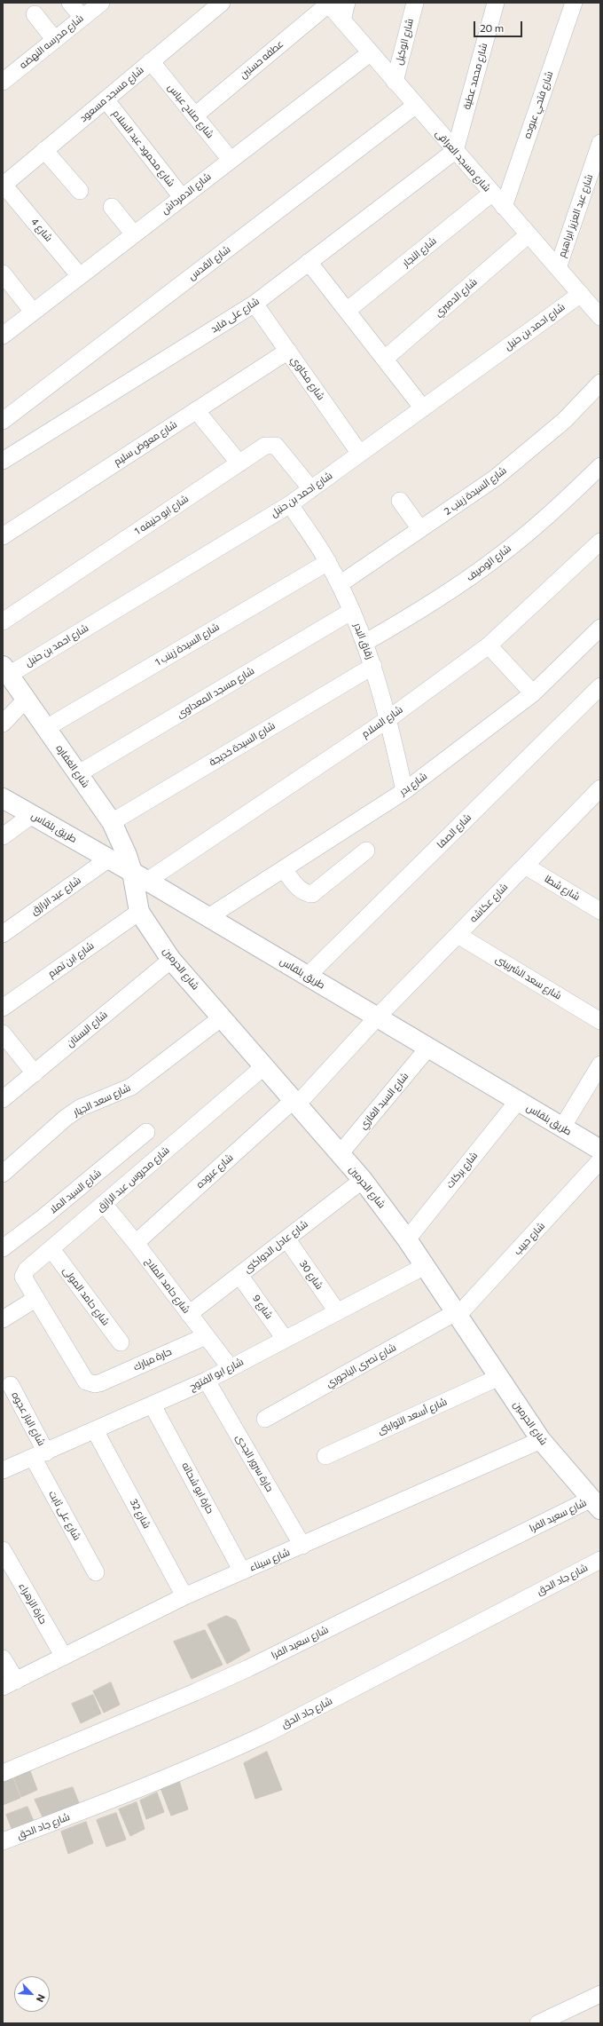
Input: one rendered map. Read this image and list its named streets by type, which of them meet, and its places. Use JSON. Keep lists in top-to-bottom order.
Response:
{
  "streets": {
    "street": [
      "شارع مدرسه النهضه",
      "شارع الوكيل",
      "عطفه حسنين",
      "شارع محمد عطية",
      "شارع مسجد مسعود",
      "شارع فتحي عبوده",
      "شارع صلاح عباس",
      "شارع محمود عبد السلام",
      "شارع مسجد العراقى",
      "شارع الدمرداش",
      "شارع عبد العزيز ابراهيم",
      "شارع 4",
      "شارع النجار",
      "شارع القدس",
      "شارع الدميري",
      "شارع على فايد",
      "شارع احمد بن حنبل",
      "شارع مكاوي",
      "شارع معوض سليم",
      "شارع السيدة زينب 2",
      "شارع ابو حنيفه 1",
      "شارع الوصيف",
      "زقاق البدر",
      "شارع السيدة زينب 1",
      "شارع مسجد المعداوى",
      "شارع السلام",
      "شارع السيدة خديجة",
      "شارع الغفاره",
      "شارع بدر",
      "طريق بلقاس",
      "شارع الصفا",
      "شارع شطا",
      "شارع عبد الرازق",
      "شارع عكاشه",
      "شارع ابن تميم",
      "شارع الحرمين",
      "شارع سعد الشربينى",
      "شارع البستان",
      "شارع سعد الجيار",
      "شارع السيد الغازي",
      "شارع بركات",
      "شارع عبوده",
      "شارع محروس عبد الرازق",
      "شارع السيد الملا",
      "شارع حبيب",
      "شارع عادل الدواكنى",
      "شارع 30",
      "شارع حامد الملاح",
      "شارع حامد المولى",
      "شارع 9",
      "حارة مبارك",
      "شارع نصرى الباجوري",
      "شارع ابو الفتوح",
      "شارع أسعد التوابتى",
      "شارع الباز عجوه",
      "حارة سرور الجدى",
      "حارة ابو شحاته",
      "شارع 32",
      "شارع على ثابت",
      "شارع سعيد الفرا",
      "شارع سيناء",
      "شارع جاد الحق",
      "حارة الزهراء"
    ]
  },
  "crossings": [
    ["شارع الوكيل", "شارع مسجد العراقى"],
    ["عطفه حسنين", "شارع صلاح عباس"],
    ["عطفه حسنين", "شارع مسجد العراقى"],
    ["شارع محمد عطية", "شارع مسجد العراقى"],
    ["شارع محمد عطية", "شارع على فايد"],
    ["شارع مسجد مسعود", "شارع صلاح عباس"],
    ["شارع مسجد مسعود", "شارع محمود عبد السلام"],
    ["شارع مسجد مسعود", "شارع 4"],
    ["شارع فتحي عبوده", "شارع مسجد العراقى"],
    ["شارع صلاح عباس", "شارع الدمرداش"],
    ["شارع محمود عبد السلام", "شارع الدمرداش"],
    ["شارع مسجد العراقى", "شارع الدمرداش"],
    ["شارع مسجد العراقى", "شارع عبد العزيز ابراهيم"],
    ["شارع مسجد العراقى", "شارع النجار"],
    ["شارع مسجد العراقى", "شارع القدس"],
    ["شارع مسجد العراقى", "شارع الدميري"],
    ["شارع مسجد العراقى", "شارع على فايد"],
    ["شارع مسجد العراقى", "شارع احمد بن حنبل"],
    ["شارع الدمرداش", "شارع 4"],
    ["شارع على فايد", "شارع مكاوي"],
    ["شارع احمد بن حنبل", "شارع مكاوي"],
    ["شارع احمد بن حنبل", "شارع ابو حنيفه 1"],
    ["شارع احمد بن حنبل", "زقاق البدر"],
    ["شارع احمد بن حنبل", "شارع الغفاره"],
    ["شارع مكاوي", "شارع معوض سليم"],
    ["شارع السيدة زينب 2", "زقاق البدر"],
    ["شارع الوصيف", "زقاق البدر"],
    ["زقاق البدر", "شارع السيدة زينب 1"],
    ["زقاق البدر", "شارع مسجد المعداوى"],
    ["زقاق البدر", "شارع السلام"],
    ["زقاق البدر", "شارع السيدة خديجة"],
    ["زقاق البدر", "شارع بدر"],
    ["شارع السيدة زينب 1", "شارع الغفاره"],
    ["شارع مسجد المعداوى", "شارع الغفاره"],
    ["شارع السلام", "شارع الغفاره"],
    ["شارع السلام", "طريق بلقاس"],
    ["شارع السلام", "شارع الحرمين"],
    ["شارع السيدة خديجة", "شارع الغفاره"],
    ["شارع الغفاره", "طريق بلقاس"],
    ["شارع الغفاره", "شارع الحرمين"],
    ["شارع بدر", "طريق بلقاس"],
    ["طريق بلقاس", "شارع الصفا"],
    ["طريق بلقاس", "شارع عبد الرازق"],
    ["طريق بلقاس", "شارع عكاشه"],
    ["طريق بلقاس", "شارع الحرمين"],
    ["طريق بلقاس", "شارع السيد الغازي"],
    ["طريق بلقاس", "شارع بركات"],
    ["طريق بلقاس", "شارع عبوده"],
    ["شارع شطا", "شارع عكاشه"],
    ["شارع عكاشه", "شارع سعد الشربينى"],
    ["شارع عكاشه", "شارع عبوده"],
    ["شارع ابن تميم", "شارع الحرمين"],
    ["شارع الحرمين", "شارع البستان"],
    ["شارع الحرمين", "شارع سعد الجيار"],
    ["شارع الحرمين", "شارع السيد الغازي"],
    ["شارع الحرمين", "شارع بركات"],
    ["شارع الحرمين", "شارع عبوده"],
    ["شارع الحرمين", "شارع محروس عبد الرازق"],
    ["شارع الحرمين", "شارع حبيب"],
    ["شارع الحرمين", "شارع عادل الدواكنى"],
    ["شارع الحرمين", "شارع نصرى الباجوري"],
    ["شارع الحرمين", "شارع ابو الفتوح"],
    ["شارع الحرمين", "شارع أسعد التوابتى"],
    ["شارع الحرمين", "شارع سعيد الفرا"],
    ["شارع الحرمين", "شارع سيناء"],
    ["شارع عبوده", "شارع حامد الملاح"],
    ["شارع محروس عبد الرازق", "شارع حامد الملاح"],
    ["شارع محروس عبد الرازق", "شارع حامد المولى"],
    ["شارع محروس عبد الرازق", "حارة مبارك"],
    ["شارع حبيب", "شارع نصرى الباجوري"],
    ["شارع عادل الدواكنى", "شارع 30"],
    ["شارع عادل الدواكنى", "شارع حامد الملاح"],
    ["شارع عادل الدواكنى", "شارع 9"],
    ["شارع 30", "شارع ابو الفتوح"],
    ["شارع حامد الملاح", "حارة مبارك"],
    ["شارع حامد الملاح", "شارع ابو الفتوح"],
    ["شارع 9", "شارع ابو الفتوح"],
    ["شارع ابو الفتوح", "شارع الباز عجوه"],
    ["شارع ابو الفتوح", "حارة سرور الجدى"],
    ["شارع ابو الفتوح", "حارة ابو شحاته"],
    ["شارع ابو الفتوح", "شارع 32"],
    ["شارع ابو الفتوح", "شارع على ثابت"],
    ["شارع الباز عجوه", "شارع على ثابت"],
    ["حارة سرور الجدى", "شارع سيناء"],
    ["حارة ابو شحاته", "شارع سيناء"],
    ["شارع 32", "شارع سيناء"],
    ["شارع سيناء", "حارة الزهراء"]
  ],
  "scale_bar": "20 m",
  "north": "bottom right"
}
